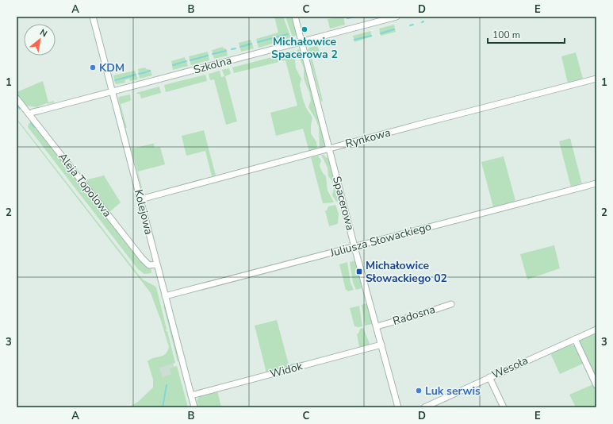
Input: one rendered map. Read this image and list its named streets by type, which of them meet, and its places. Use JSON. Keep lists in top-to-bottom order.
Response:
{
  "streets": {
    "street": [
      "Szkolna",
      "Rynkowa",
      "Aleja Topolowa",
      "Spacerowa",
      "Kolejowa",
      "Juliusza Słowackiego",
      "Radosna",
      "Wesoła",
      "Widok"
    ]
  },
  "crossings": [
    ["Szkolna", "Aleja Topolowa"],
    ["Szkolna", "Spacerowa"],
    ["Szkolna", "Kolejowa"],
    ["Rynkowa", "Spacerowa"],
    ["Rynkowa", "Kolejowa"],
    ["Aleja Topolowa", "Kolejowa"],
    ["Spacerowa", "Juliusza Słowackiego"],
    ["Spacerowa", "Radosna"],
    ["Spacerowa", "Widok"],
    ["Kolejowa", "Juliusza Słowackiego"],
    ["Kolejowa", "Widok"]
  ],
  "places": {
    "other": ["Michałowice Spacerowa 2", "KDM", "Luk serwis"],
    "transit": ["Michałowice Słowackiego 02"]
  },
  "scale_bar": "100 m",
  "north": "top right",
  "grid": {
    "columns": [
      "A",
      "B",
      "C",
      "D",
      "E"
    ],
    "rows": ["1", "2", "3"]
  }
}
